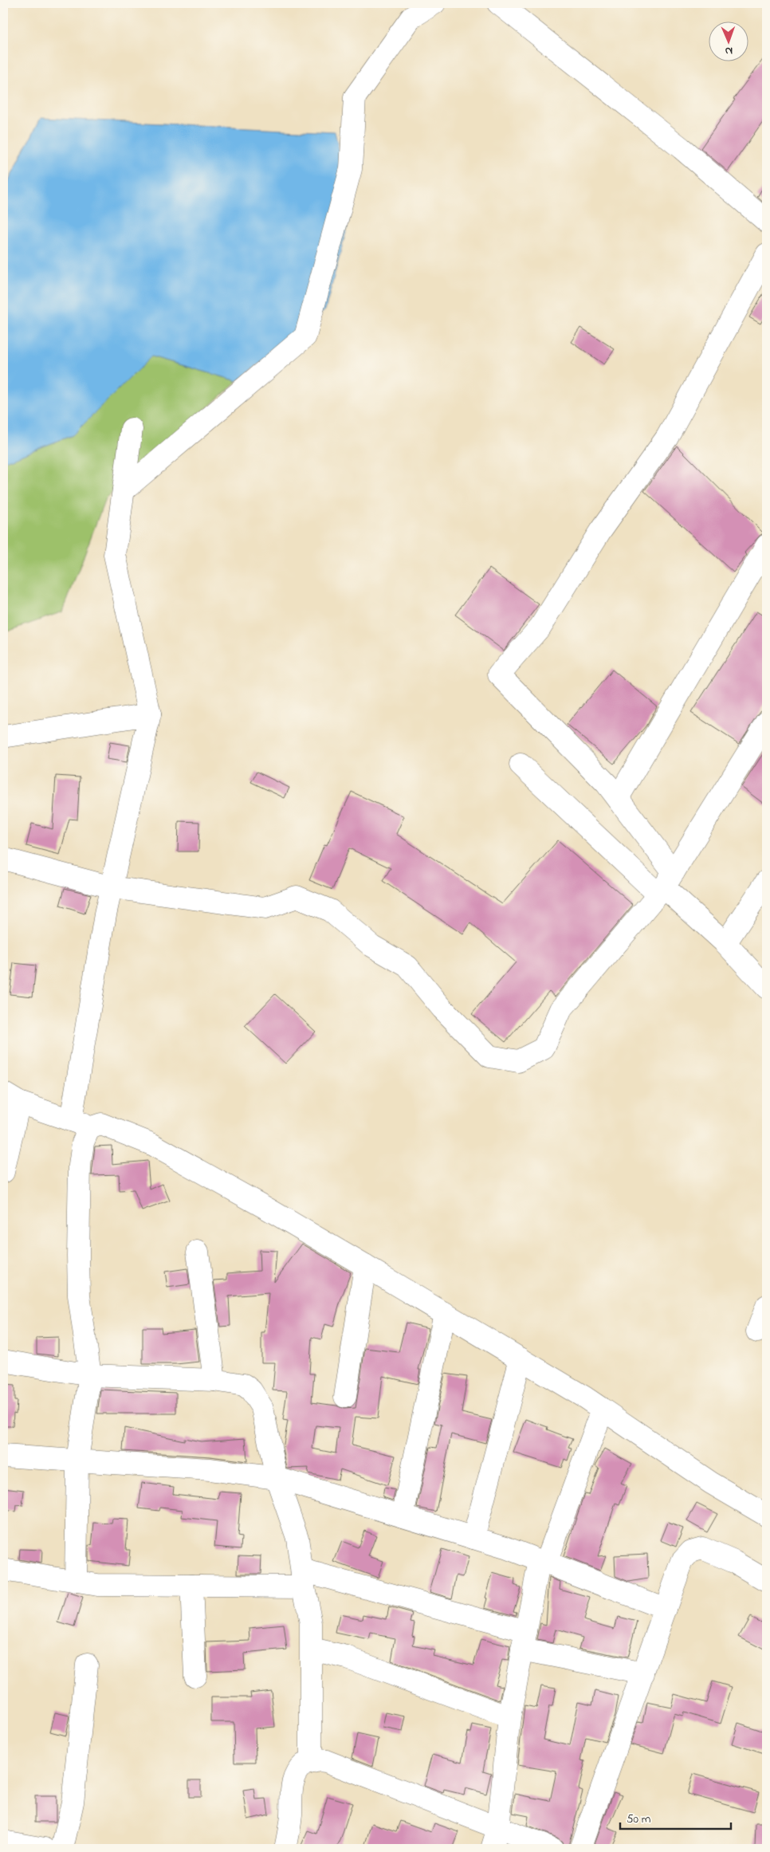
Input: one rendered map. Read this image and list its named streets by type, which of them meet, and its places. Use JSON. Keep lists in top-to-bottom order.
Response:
{
  "scale_bar": "50 m",
  "north": "bottom"
}
